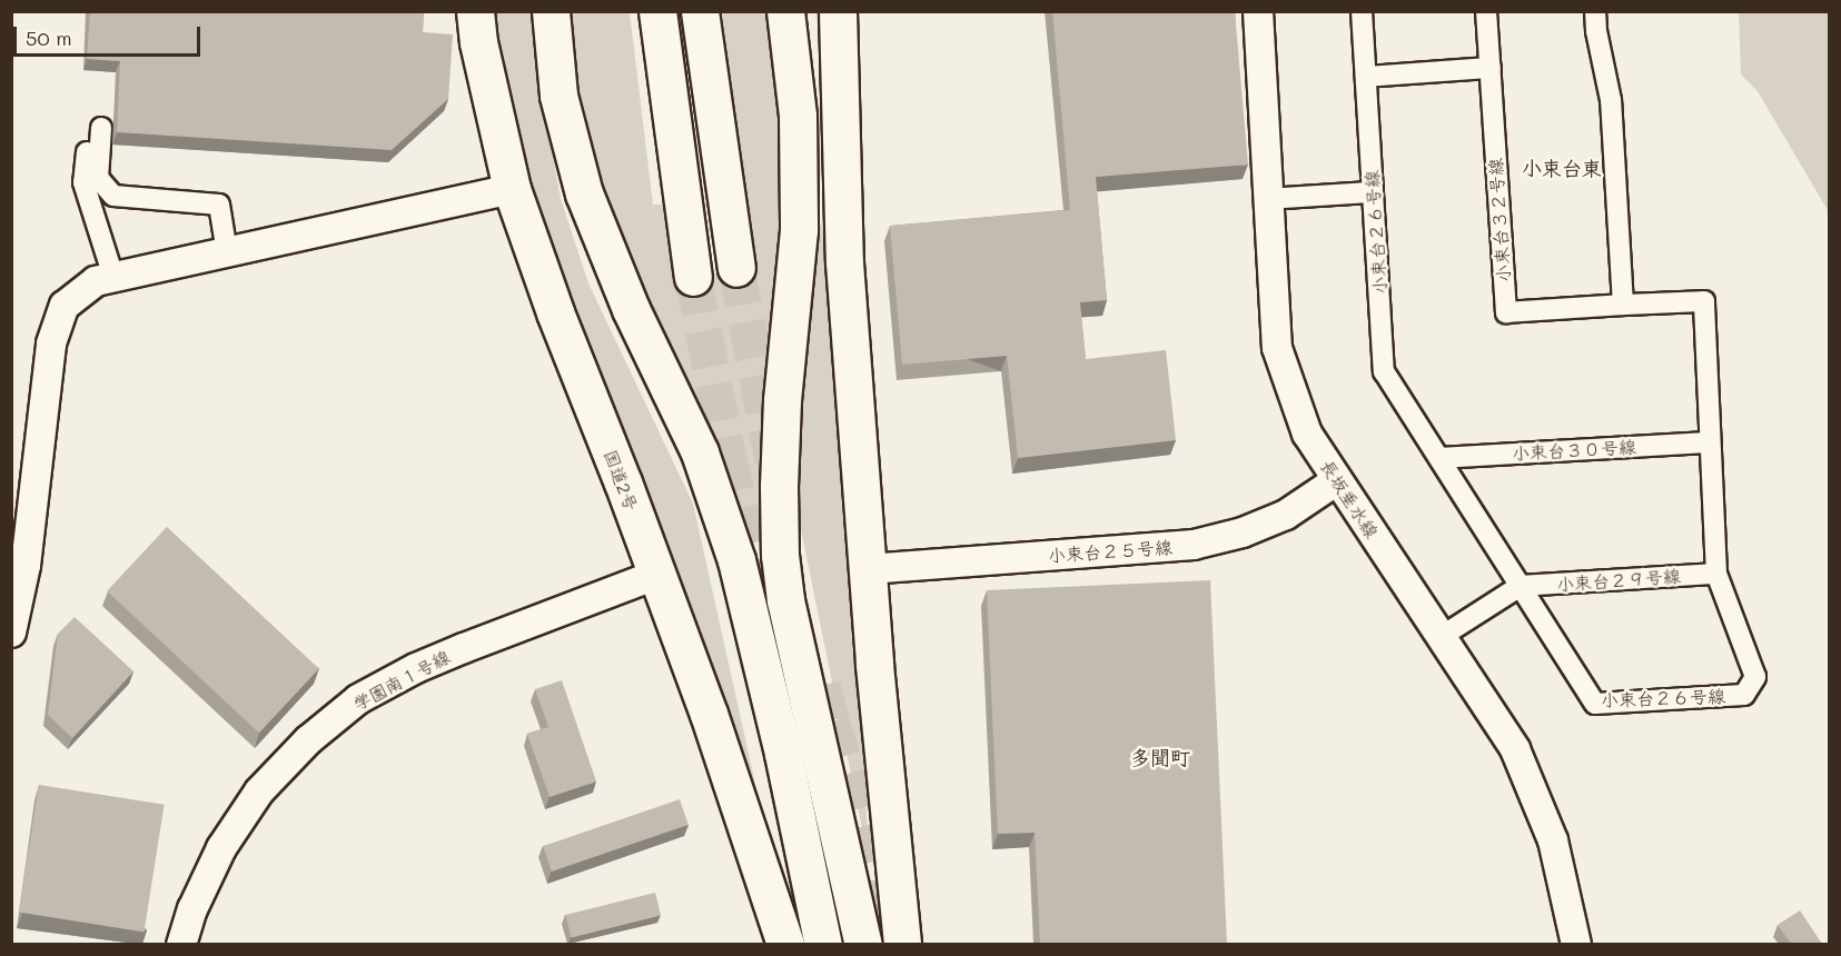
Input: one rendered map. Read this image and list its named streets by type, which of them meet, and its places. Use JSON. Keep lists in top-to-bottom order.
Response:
{
  "streets": {
    "highway": ["国道2号"],
    "street": [
      "小束台３２号線",
      "小束台２６号線",
      "小束台３０号線",
      "長坂垂水線",
      "小束台２５号線",
      "小束台２９号線",
      "学園南１号線"
    ]
  },
  "crossings": [
    ["小束台３２号線", "小束台２６号線"],
    ["小束台２６号線", "小束台３０号線"],
    ["小束台２６号線", "小束台２９号線"],
    ["国道2号", "学園南１号線"],
    ["長坂垂水線", "小束台２５号線"]
  ],
  "districts": ["小束台東", "多聞町"],
  "scale_bar": "50 m"
}
